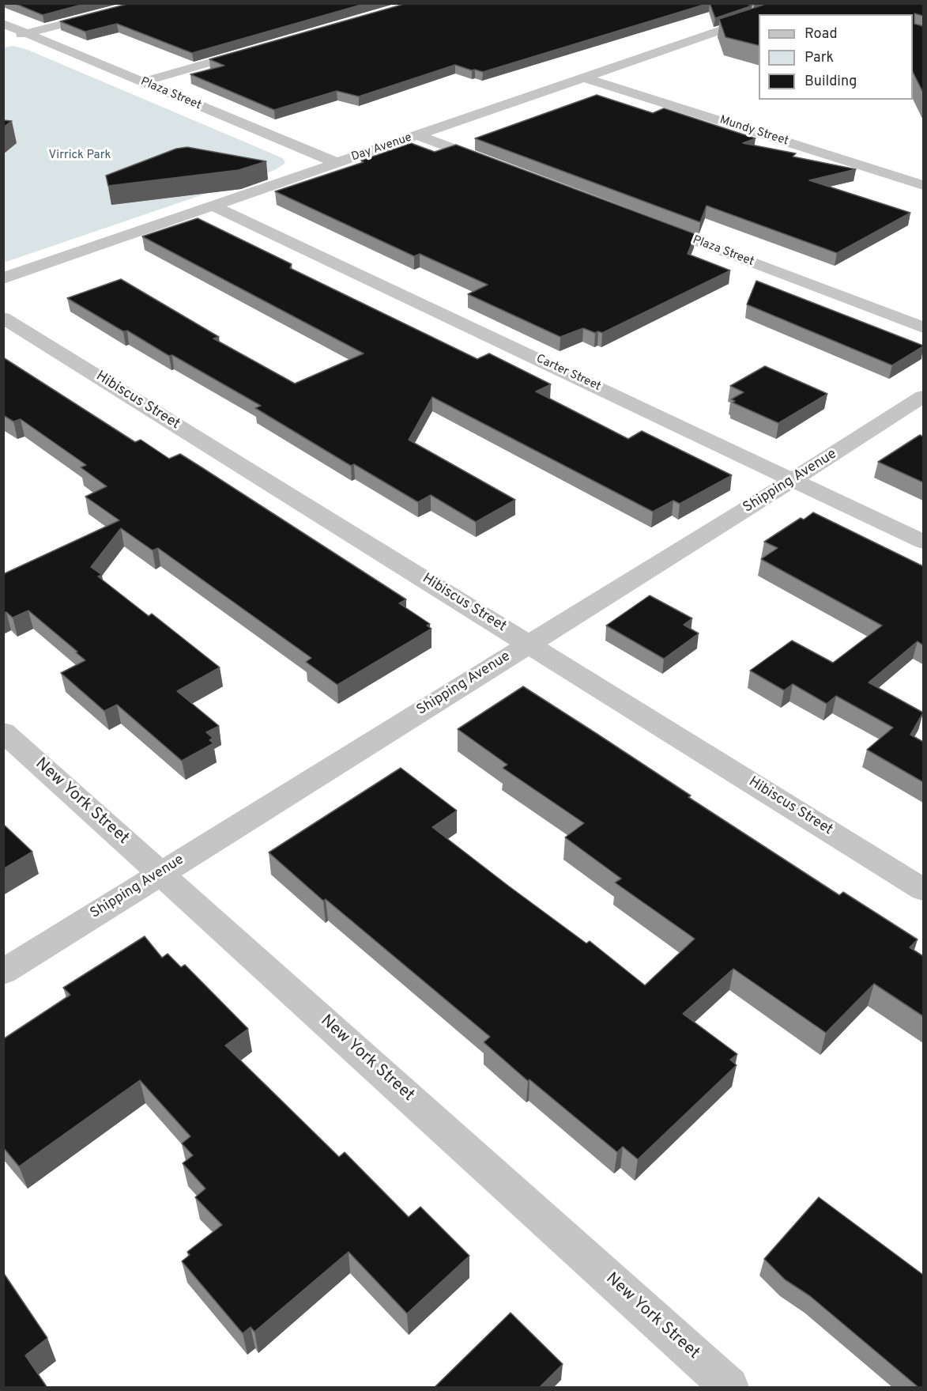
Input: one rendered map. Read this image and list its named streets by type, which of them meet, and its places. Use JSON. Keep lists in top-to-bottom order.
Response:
{
  "streets": {
    "street": [
      "Plaza Street",
      "Mundy Street",
      "Day Avenue",
      "Carter Street",
      "Hibiscus Street",
      "Shipping Avenue",
      "New York Street"
    ]
  },
  "crossings": [
    ["Plaza Street", "Day Avenue"],
    ["Mundy Street", "Day Avenue"],
    ["Day Avenue", "Carter Street"],
    ["Carter Street", "Shipping Avenue"],
    ["Hibiscus Street", "Shipping Avenue"],
    ["Shipping Avenue", "New York Street"]
  ],
  "parks": ["Virrick Park"],
  "legend": ["Road", "Park", "Building"]
}
